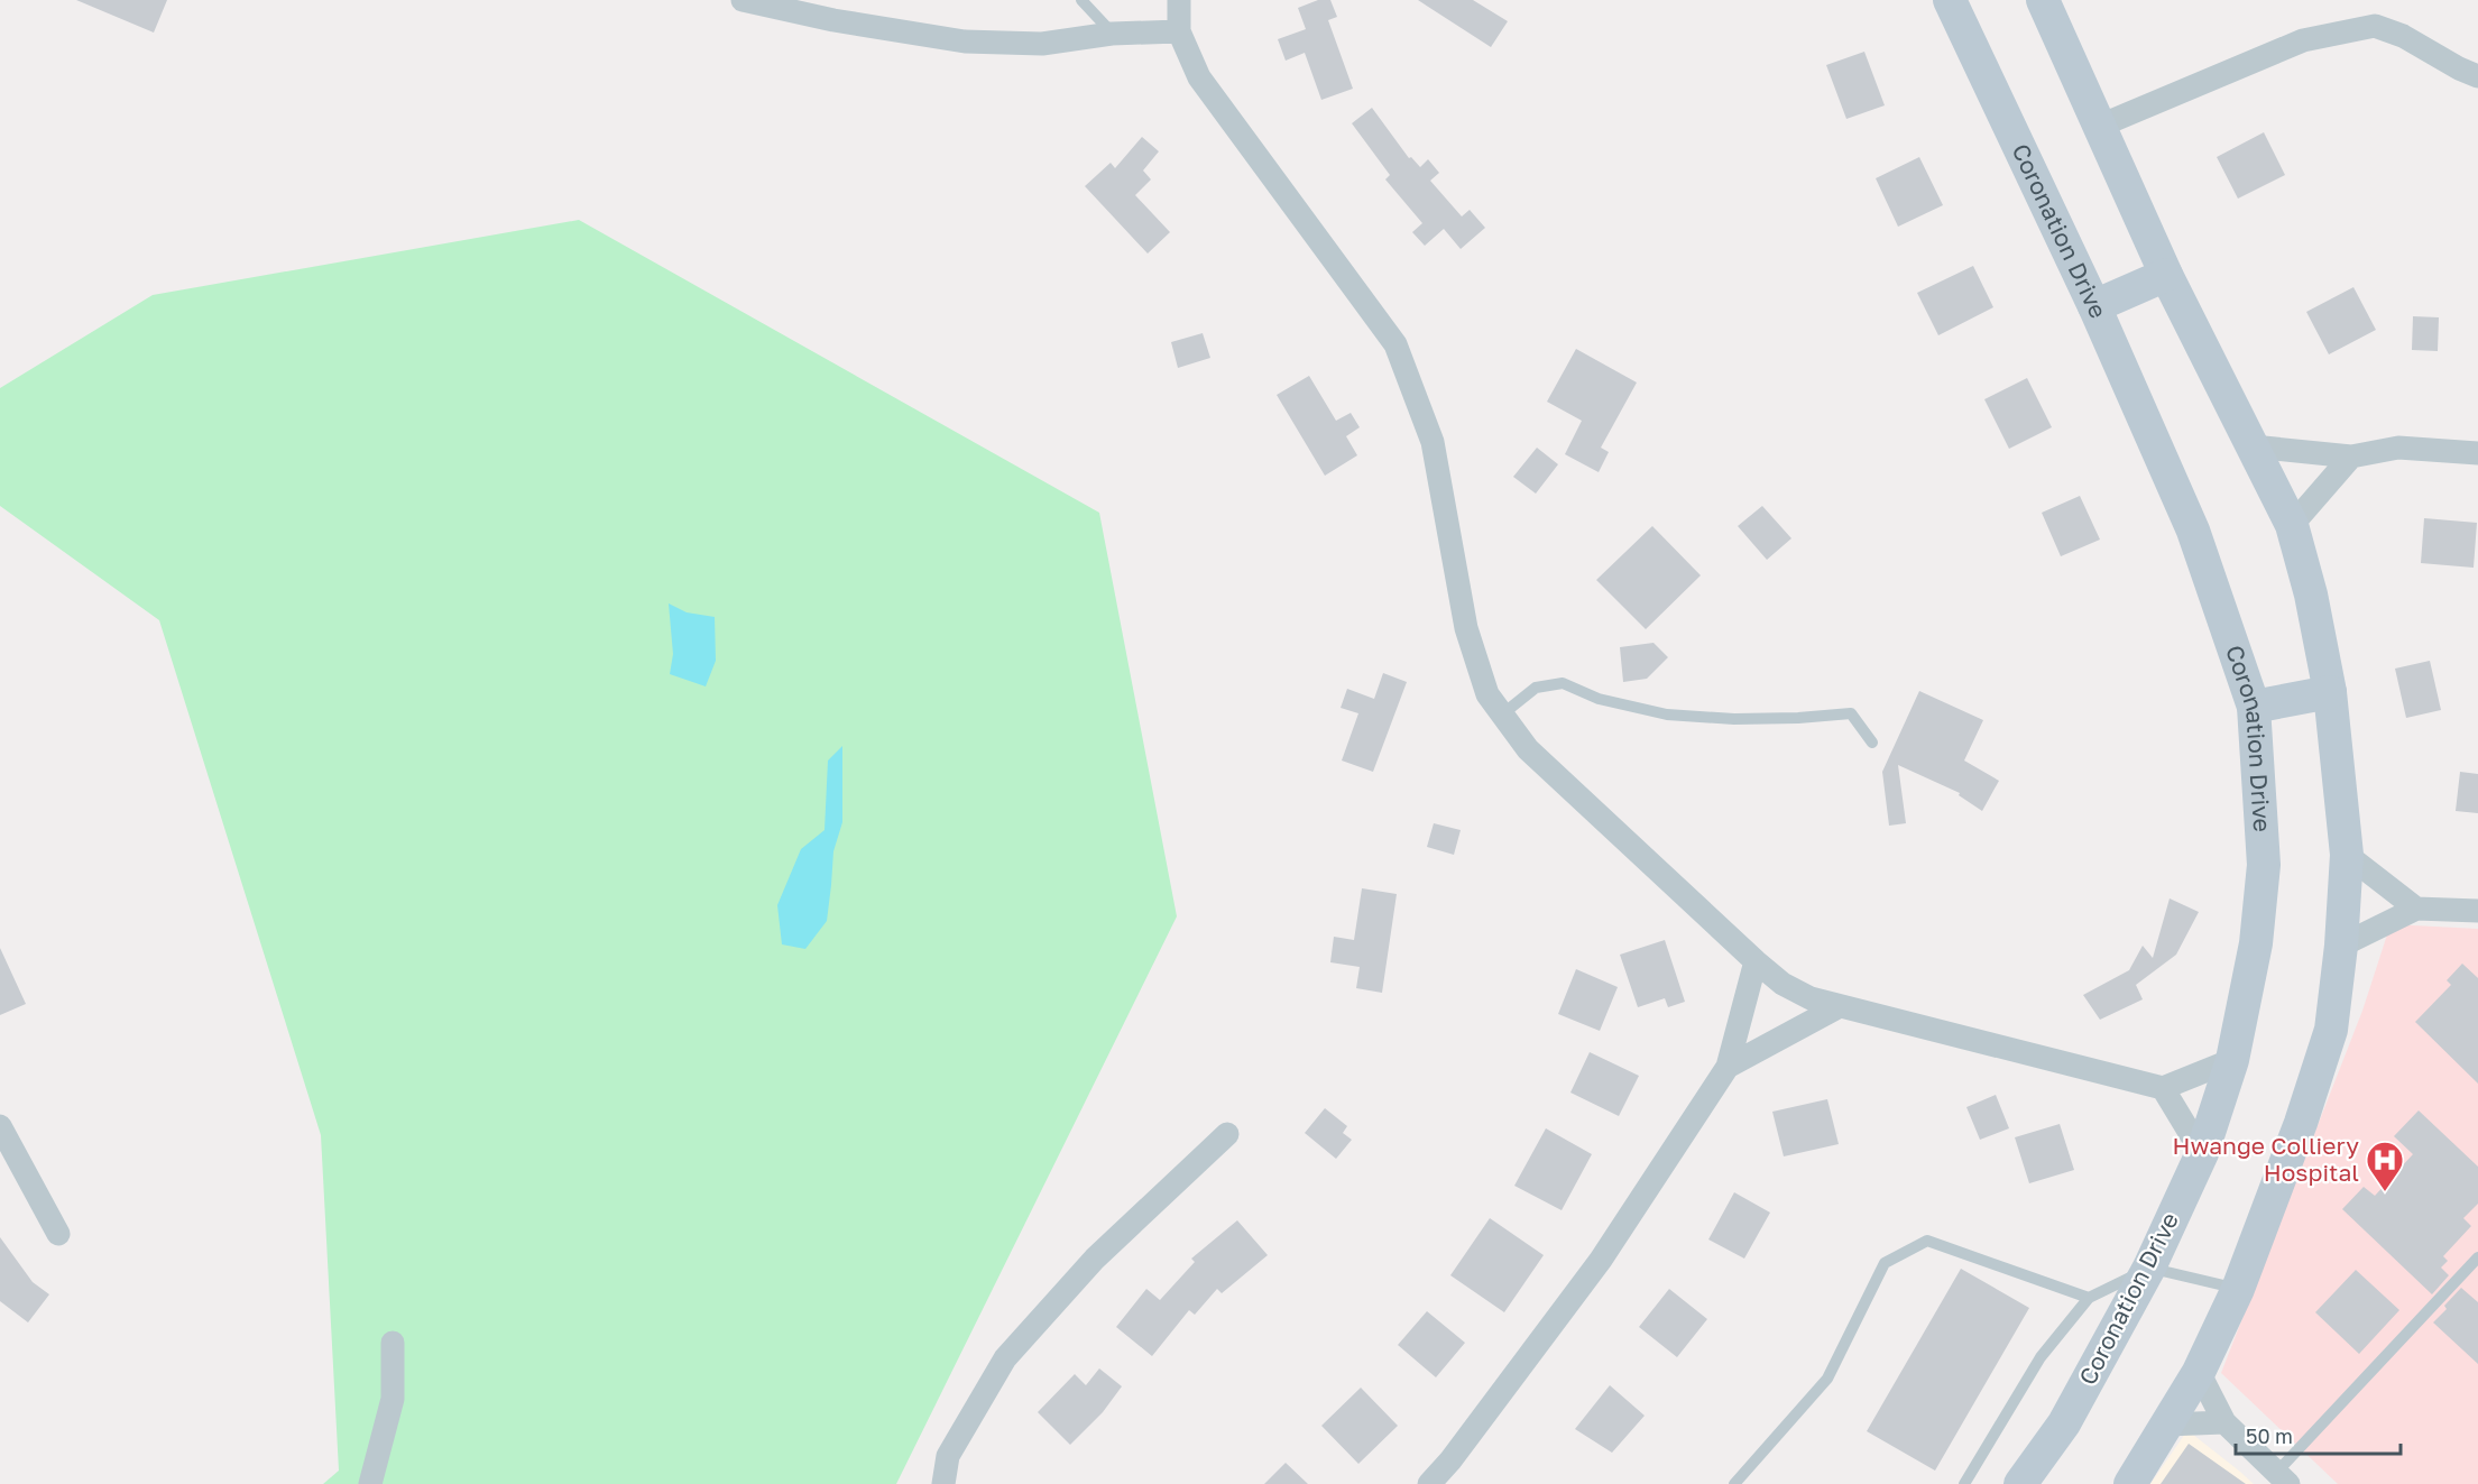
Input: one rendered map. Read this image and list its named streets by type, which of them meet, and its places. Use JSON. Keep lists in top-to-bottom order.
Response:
{
  "streets": {
    "street": ["Coronation Drive"]
  },
  "places": {
    "hospital": ["Hwange Colliery Hospital"]
  },
  "scale_bar": "50 m"
}
